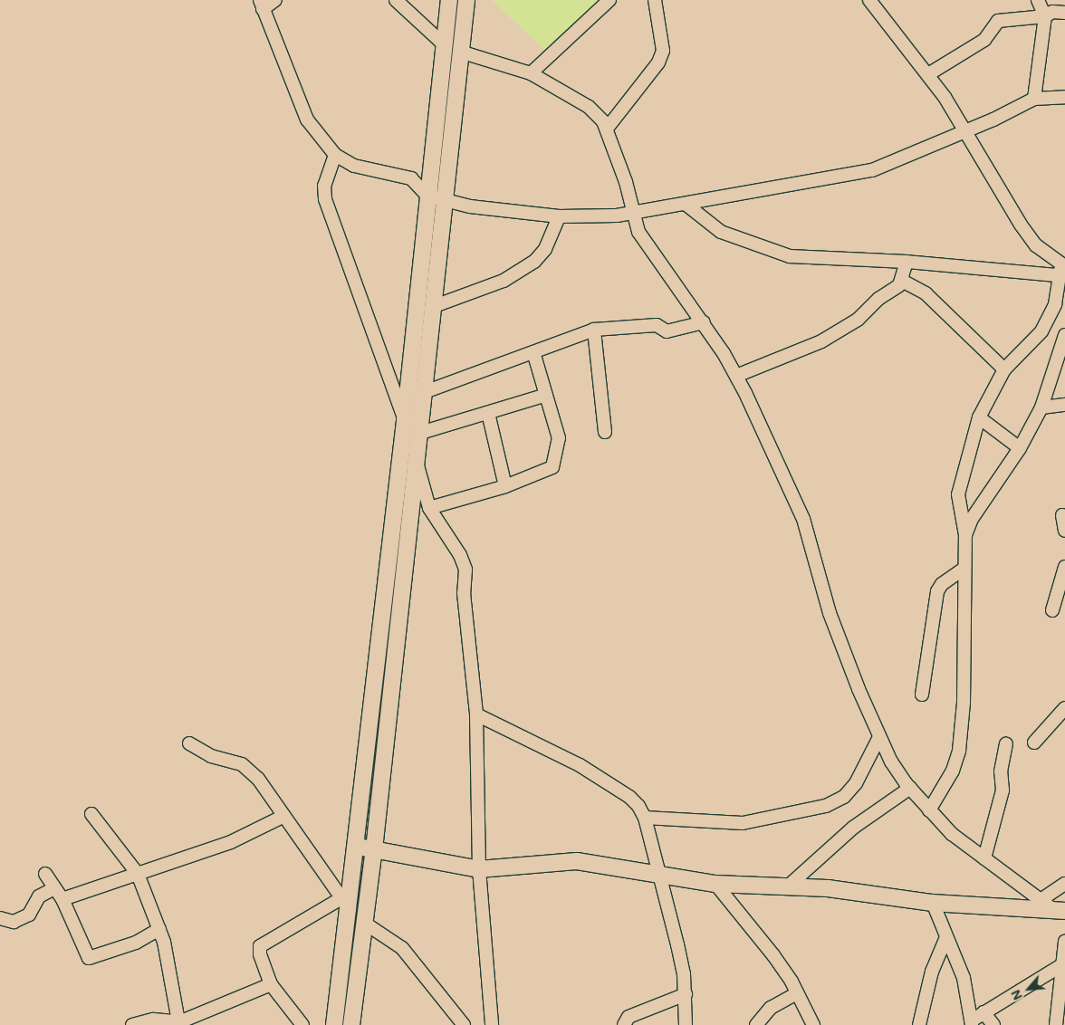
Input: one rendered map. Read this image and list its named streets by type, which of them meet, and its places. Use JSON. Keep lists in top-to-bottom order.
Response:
{
  "north": "bottom left"
}
